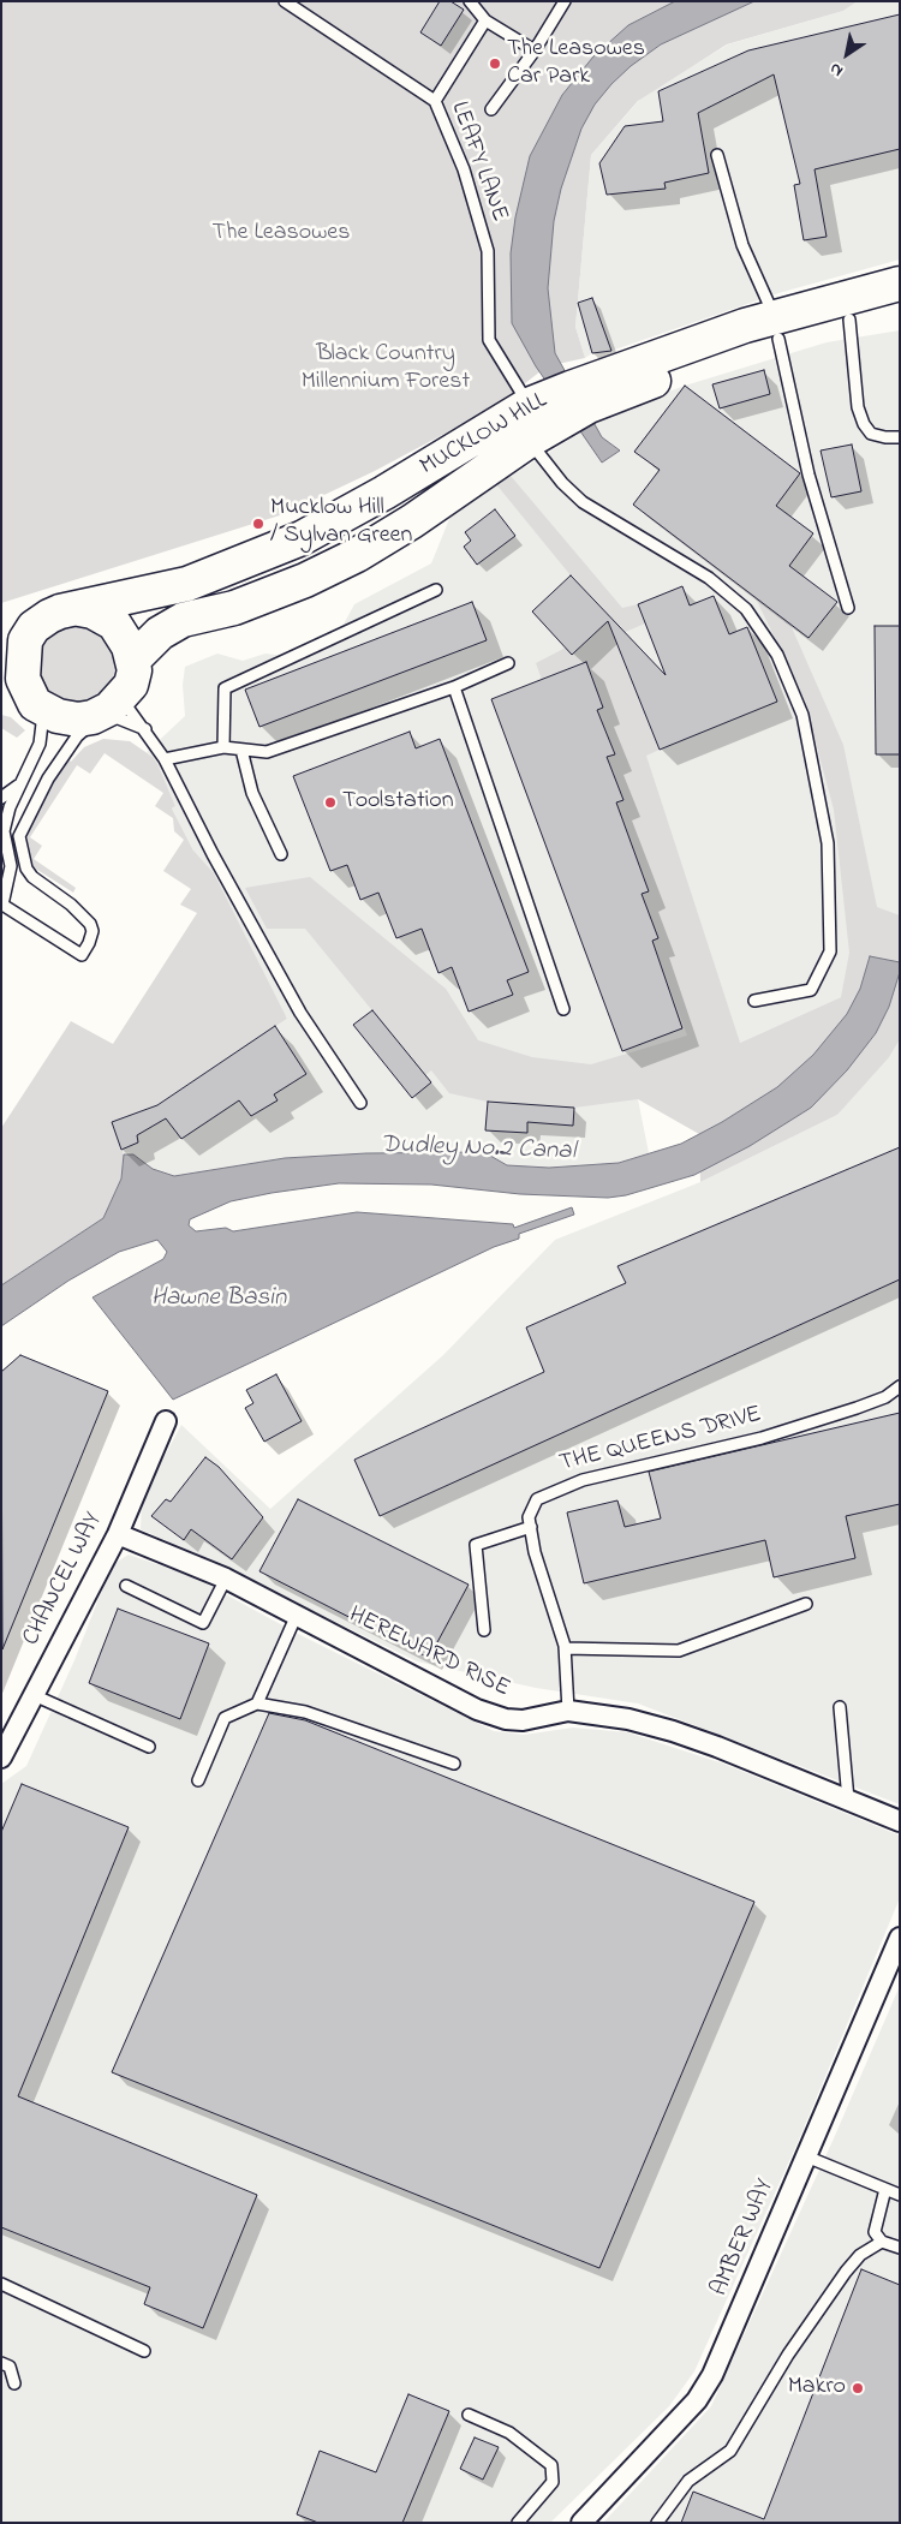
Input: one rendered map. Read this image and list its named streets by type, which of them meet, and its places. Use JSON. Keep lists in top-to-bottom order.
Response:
{
  "streets": {
    "highway": ["MUCKLOW HILL"],
    "street": ["CHANCEL WAY", "HEREWARD RISE", "AMBER WAY"],
    "lane": ["LEAFY LANE", "THE QUEENS DRIVE"]
  },
  "crossings": [
    ["LEAFY LANE", "MUCKLOW HILL"],
    ["THE QUEENS DRIVE", "HEREWARD RISE"],
    ["CHANCEL WAY", "HEREWARD RISE"]
  ],
  "water": ["Dudley No.2 Canal", "Hawne Basin"],
  "parks": ["The Leasowes", "Black Country Millennium Forest"],
  "places": [
    "The Leasowes Car Park",
    "Mucklow Hill / Sylvan Green",
    "Toolstation",
    "Makro"
  ],
  "north": "bottom left"
}
